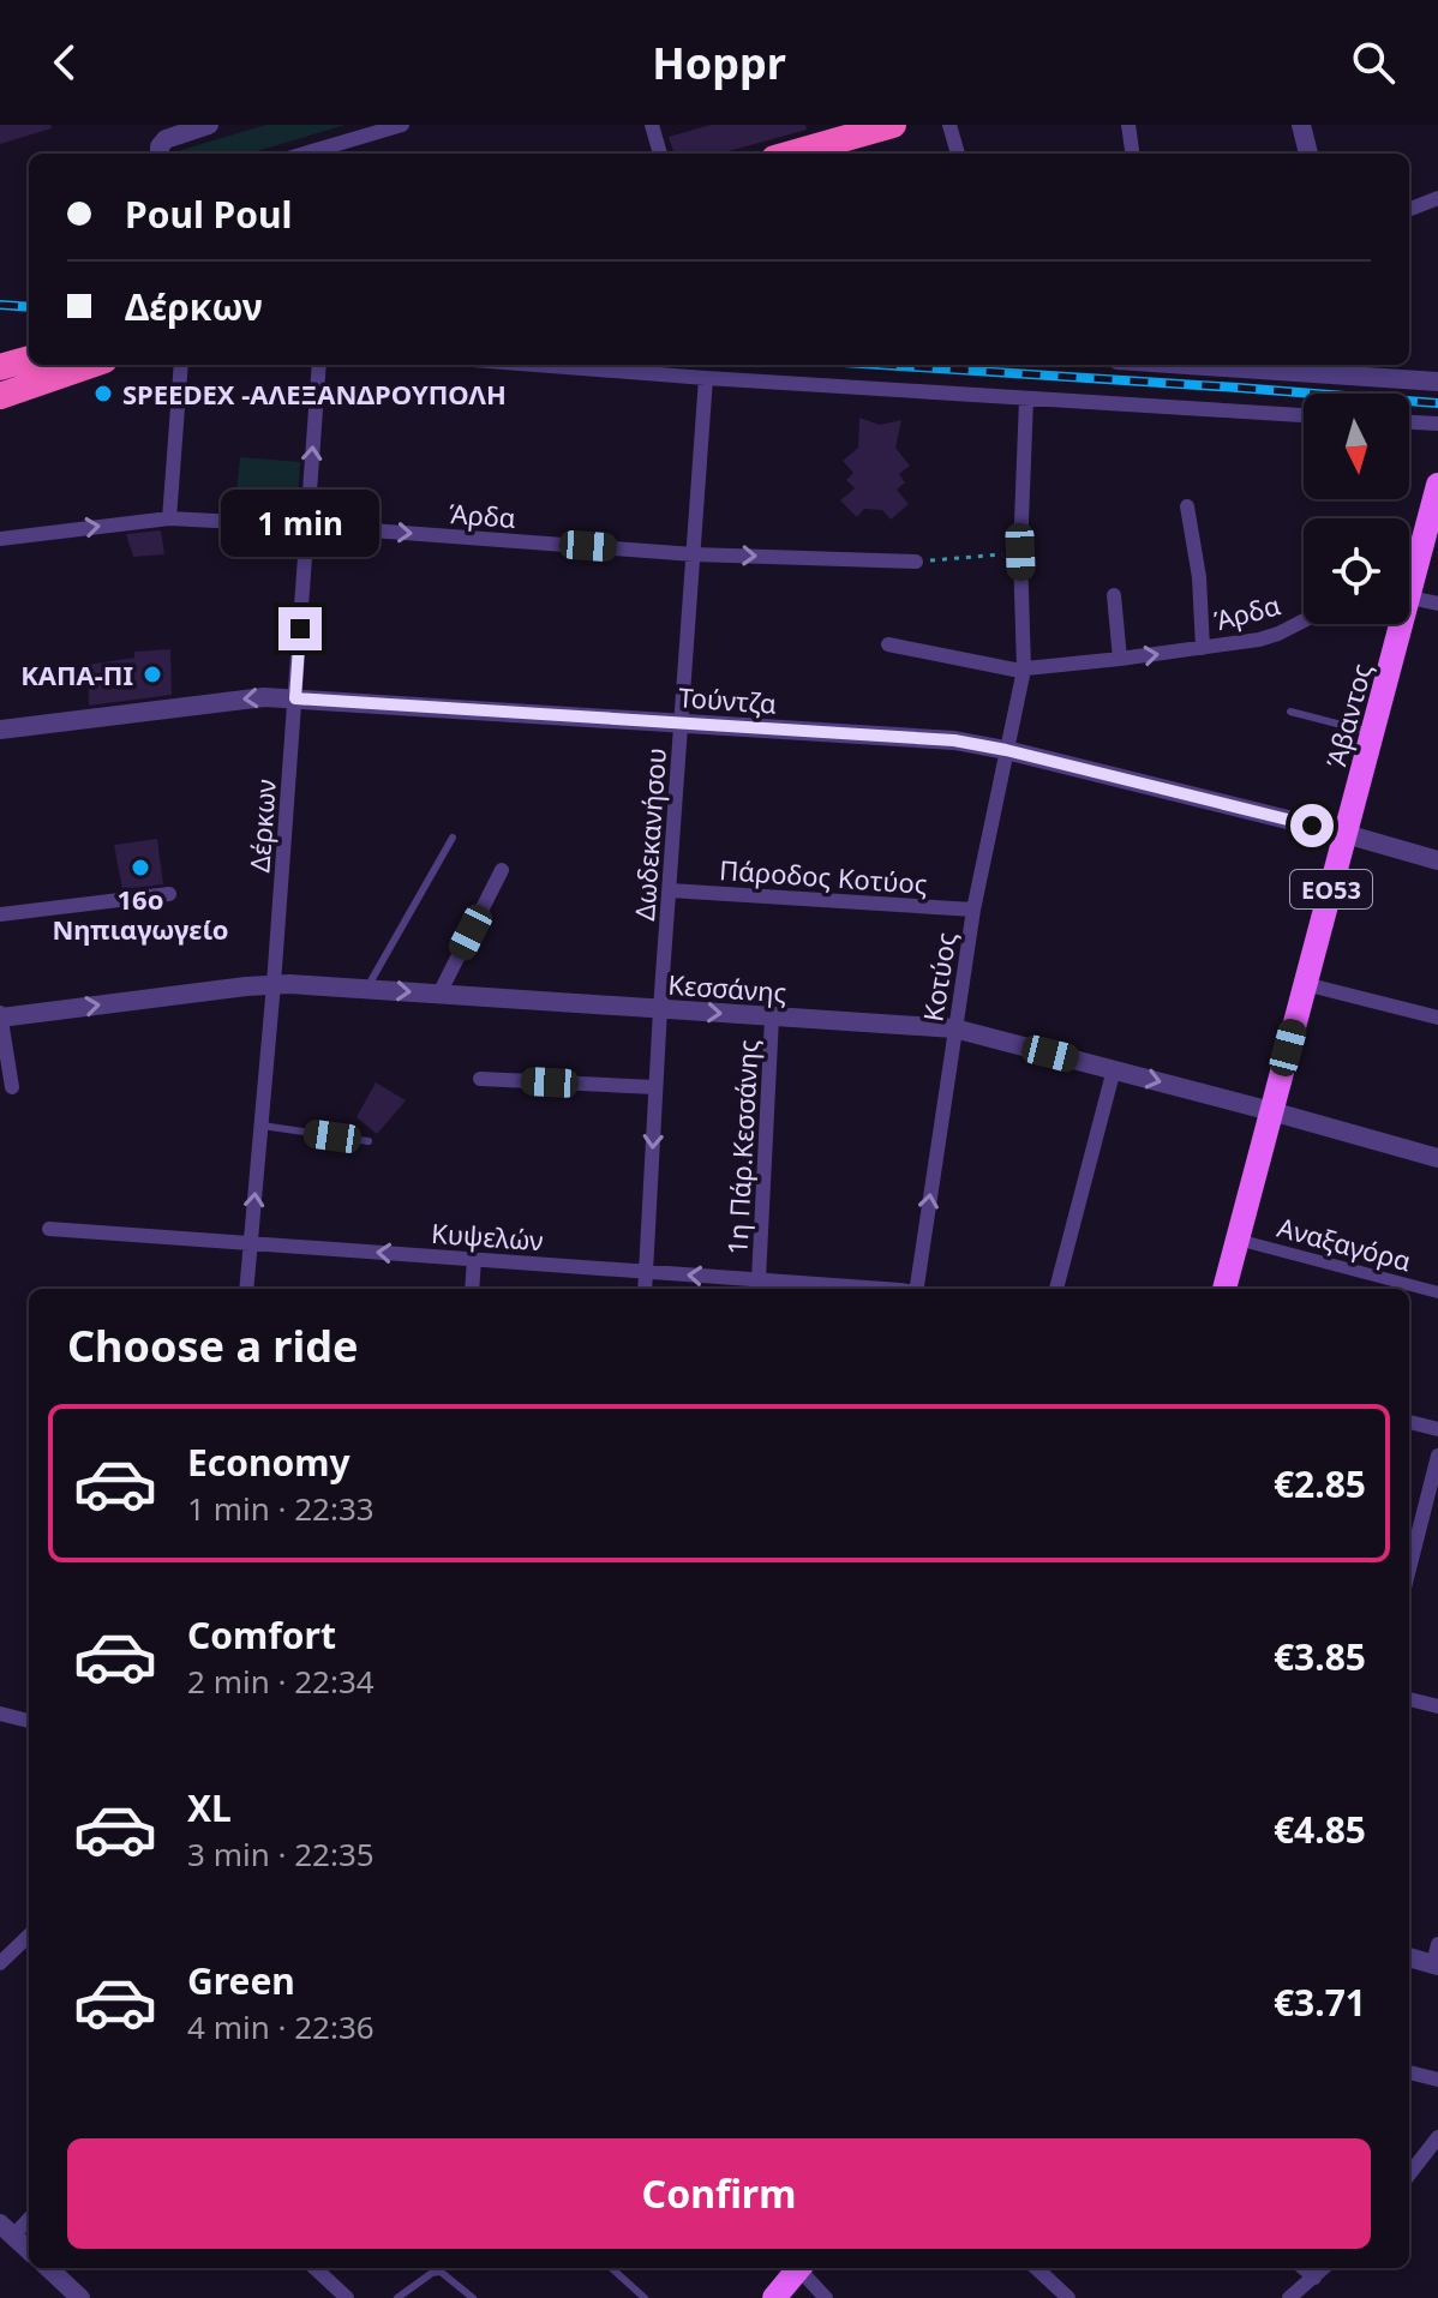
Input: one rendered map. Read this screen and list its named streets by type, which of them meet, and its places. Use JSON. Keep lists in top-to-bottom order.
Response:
{
  "streets": {
    "main road": ["Άβαντος", "ΕΟ53"],
    "street": [
      "Άρδα",
      "Τούντζα",
      "Δέρκων",
      "Δωδεκανήσου",
      "Πάροδος Κοτύος",
      "Κοτύος",
      "Κεσσάνης",
      "1η Πάρ.Κεσσάνης",
      "Κυψελών",
      "Αναξαγόρα"
    ]
  },
  "crossings": [
    ["Άρδα", "Δέρκων"],
    ["Άρδα", "Δωδεκανήσου"],
    ["Άρδα", "Κοτύος"],
    ["Τούντζα", "Άβαντος"],
    ["Τούντζα", "Δέρκων"],
    ["Τούντζα", "Δωδεκανήσου"],
    ["Τούντζα", "Κοτύος"],
    ["Άβαντος", "Κεσσάνης"],
    ["Άβαντος", "Αναξαγόρα"],
    ["Δέρκων", "Κεσσάνης"],
    ["Δέρκων", "Κυψελών"],
    ["Δωδεκανήσου", "Πάροδος Κοτύος"],
    ["Δωδεκανήσου", "Κεσσάνης"],
    ["Δωδεκανήσου", "Κυψελών"],
    ["Πάροδος Κοτύος", "Κοτύος"],
    ["Κοτύος", "Κεσσάνης"],
    ["Κεσσάνης", "1η Πάρ.Κεσσάνης"],
    ["1η Πάρ.Κεσσάνης", "Κυψελών"]
  ],
  "one_way": [
    "Άρδα",
    "Κοτύος",
    "Κεσσάνης",
    "Κυψελών"
  ],
  "places": ["SPEEDEX -ΑΛΕΞΑΝΔΡΟΥΠΟΛΗ", "ΚΑΠΑ-ΠΙ", "16ο Νηπιαγωγείο"],
  "north": "bottom",
  "page": {
    "header": "Hoppr",
    "banner": ["Poul Poul", "Δέρκων"],
    "bubble": "1 min",
    "heading": "Choose a ride",
    "list": [
      {
        "name": "Economy",
        "note": "1 min · 22:33",
        "value": "€2.85"
      },
      {
        "name": "Comfort",
        "note": "2 min · 22:34",
        "value": "€3.85"
      },
      {
        "name": "XL",
        "note": "3 min · 22:35",
        "value": "€4.85"
      },
      {
        "name": "Green",
        "note": "4 min · 22:36",
        "value": "€3.71"
      }
    ],
    "buttons": "Confirm"
  }
}
